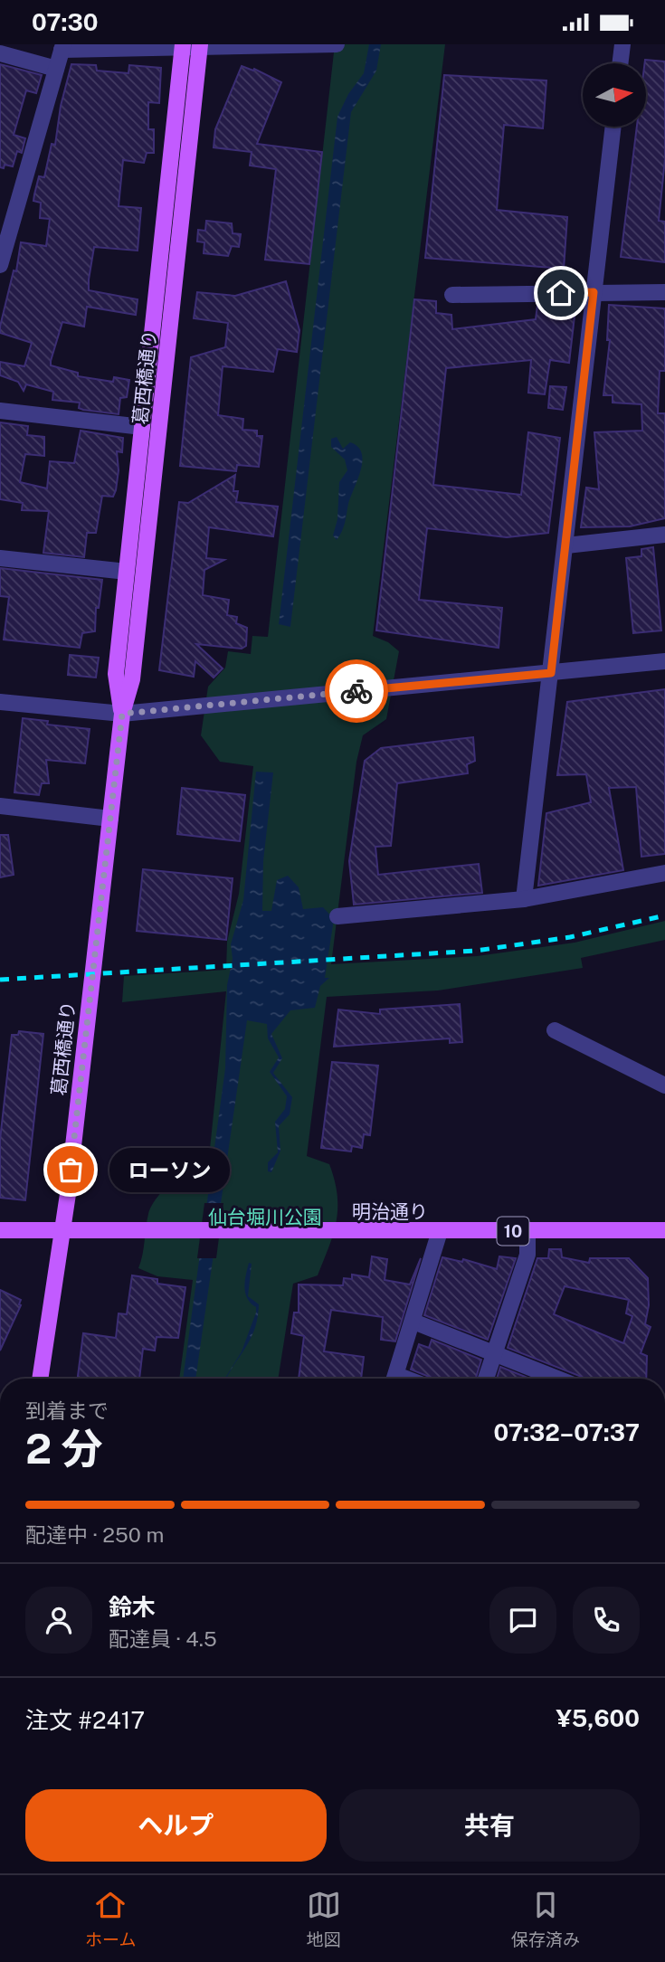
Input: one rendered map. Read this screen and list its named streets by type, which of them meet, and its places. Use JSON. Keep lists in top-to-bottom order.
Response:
{
  "streets": {
    "main road": ["葛西橋通り", "明治通り", "10"]
  },
  "crossings": [
    ["葛西橋通り", "明治通り"]
  ],
  "parks": ["仙台堀川公園"],
  "places": ["ローソン"],
  "north": "right",
  "page": {
    "status": "07:30",
    "bubble": "ローソン",
    "heading": ["2 分", "到着まで", "07:32–07:37"],
    "panel": [
      "鈴木",
      "配達員 · 4.5",
      "注文 #2417",
      "¥5,600"
    ],
    "bar": "配達中 · 250 m",
    "buttons": ["ヘルプ", "共有"],
    "tabs": ["ホーム", "地図", "保存済み"]
  }
}
